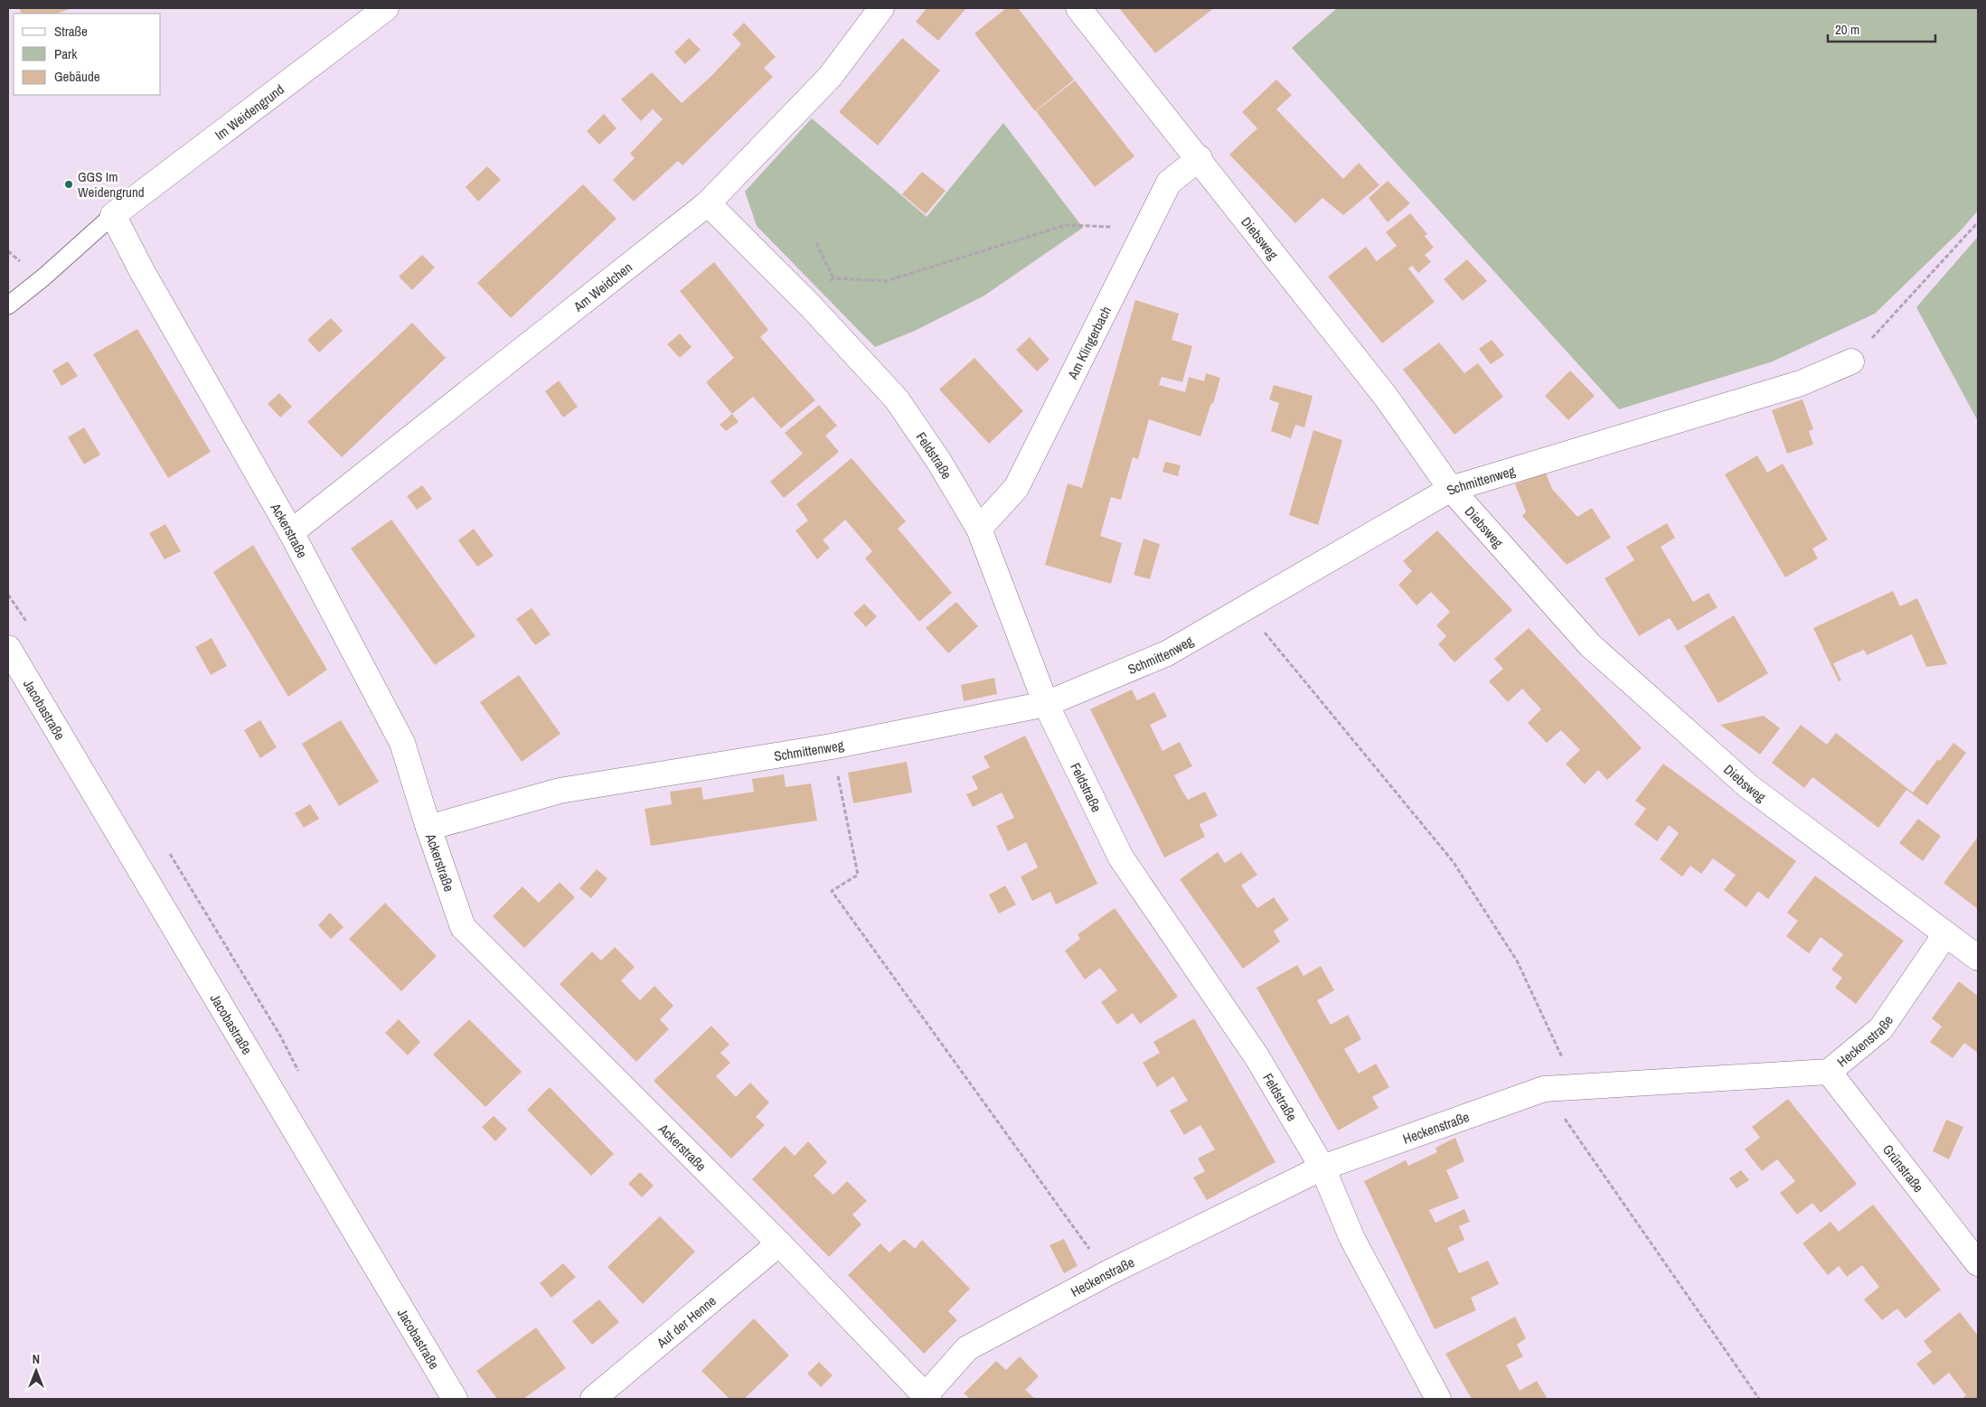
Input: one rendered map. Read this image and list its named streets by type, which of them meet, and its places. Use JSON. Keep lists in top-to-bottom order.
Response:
{
  "streets": {
    "street": [
      "Im Weidengrund",
      "Diebsweg",
      "Am Weidchen",
      "Am Klingerbach",
      "Feldstraße",
      "Schmittenweg",
      "Ackerstraße",
      "Jacobastraße",
      "Heckenstraße",
      "Grünstraße",
      "Auf der Henne"
    ]
  },
  "crossings": [
    ["Im Weidengrund", "Ackerstraße"],
    ["Diebsweg", "Am Klingerbach"],
    ["Diebsweg", "Schmittenweg"],
    ["Diebsweg", "Heckenstraße"],
    ["Am Weidchen", "Feldstraße"],
    ["Am Weidchen", "Ackerstraße"],
    ["Am Klingerbach", "Feldstraße"],
    ["Feldstraße", "Schmittenweg"],
    ["Feldstraße", "Heckenstraße"],
    ["Schmittenweg", "Ackerstraße"],
    ["Ackerstraße", "Heckenstraße"],
    ["Ackerstraße", "Auf der Henne"],
    ["Heckenstraße", "Grünstraße"]
  ],
  "places": ["GGS Im Weidengrund"],
  "legend": ["Straße", "Park", "Gebäude"],
  "scale_bar": "20 m",
  "north": "top"
}
